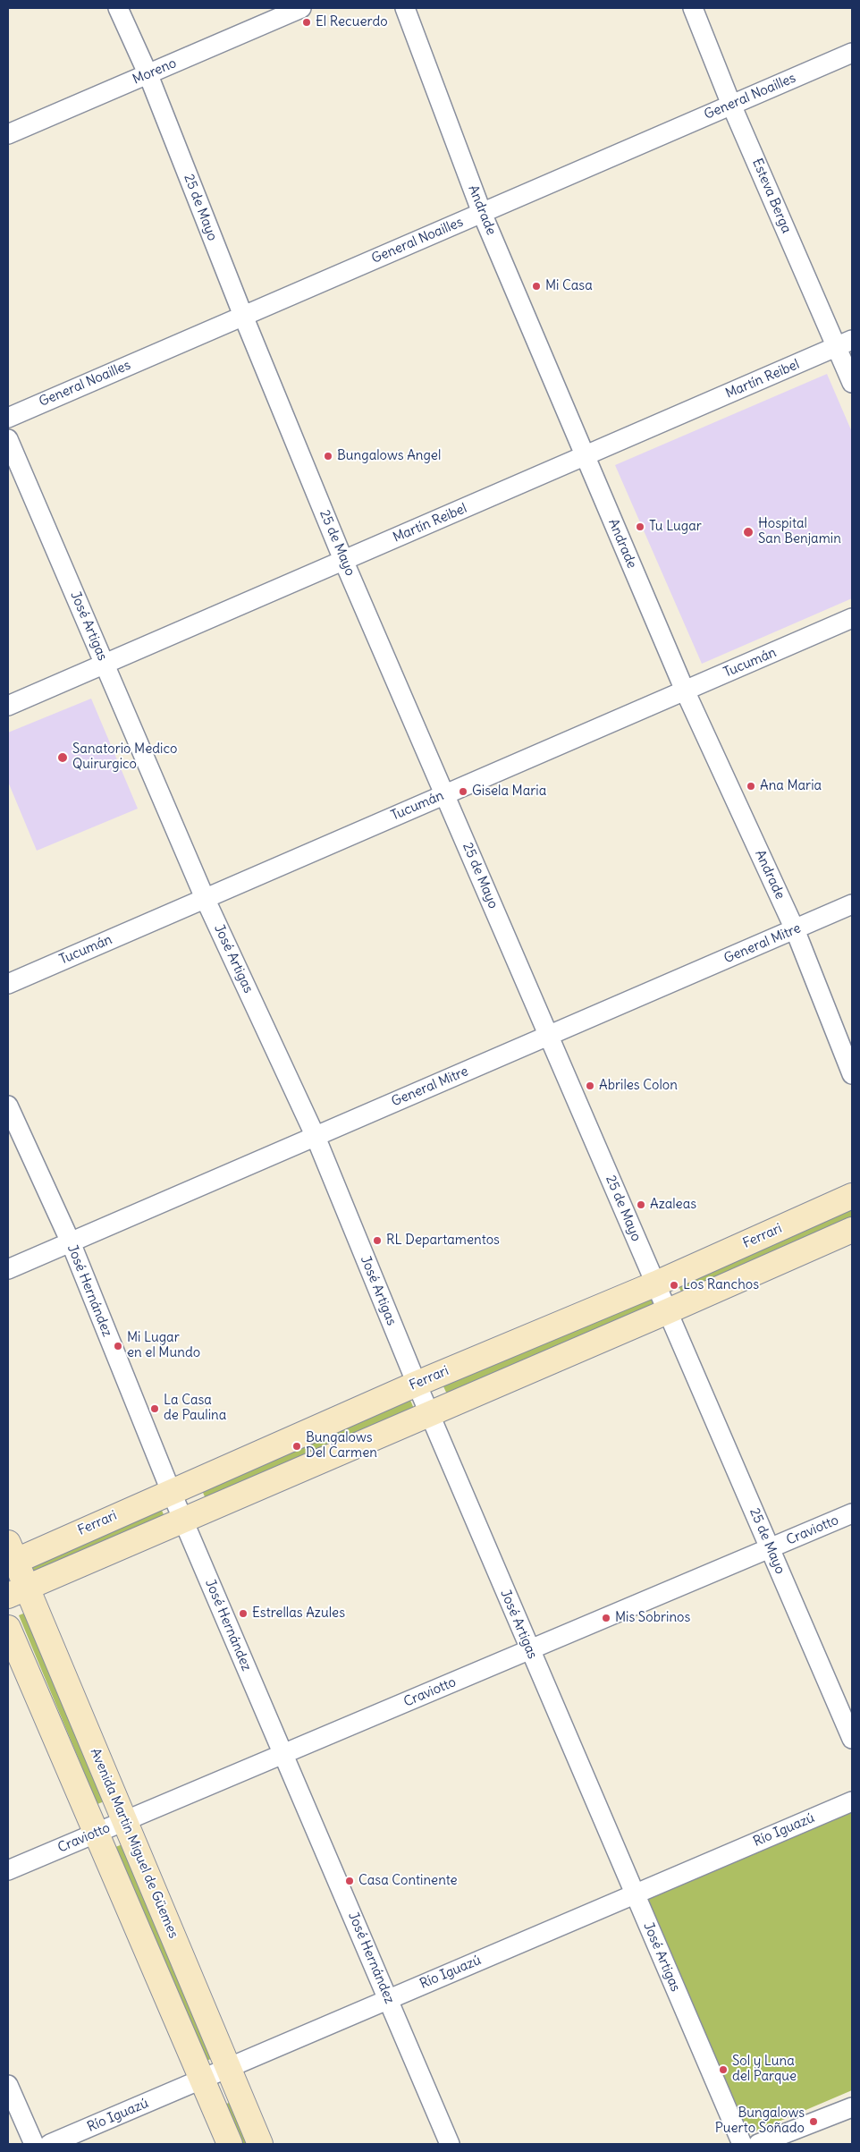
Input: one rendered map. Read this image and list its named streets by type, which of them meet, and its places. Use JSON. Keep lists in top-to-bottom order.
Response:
{
  "streets": {
    "main road": ["Ferrari", "Avenida Martin Miguel de Güemes"],
    "street": [
      "Moreno",
      "General Noailles",
      "Esteva Berga",
      "25 de Mayo",
      "Andrade",
      "Martín Reibel",
      "José Artigas",
      "Tucumán",
      "General Mitre",
      "José Hernández",
      "Craviotto",
      "Río Iguazú"
    ]
  },
  "crossings": [
    ["Moreno", "25 de Mayo"],
    ["General Noailles", "Esteva Berga"],
    ["General Noailles", "25 de Mayo"],
    ["General Noailles", "Andrade"],
    ["Esteva Berga", "Martín Reibel"],
    ["25 de Mayo", "Martín Reibel"],
    ["25 de Mayo", "Tucumán"],
    ["25 de Mayo", "General Mitre"],
    ["25 de Mayo", "Ferrari"],
    ["25 de Mayo", "Craviotto"],
    ["Andrade", "Martín Reibel"],
    ["Andrade", "Tucumán"],
    ["Andrade", "General Mitre"],
    ["Martín Reibel", "José Artigas"],
    ["José Artigas", "Tucumán"],
    ["José Artigas", "General Mitre"],
    ["José Artigas", "Ferrari"],
    ["José Artigas", "Craviotto"],
    ["José Artigas", "Río Iguazú"],
    ["General Mitre", "José Hernández"],
    ["Ferrari", "José Hernández"],
    ["Ferrari", "Avenida Martin Miguel de Güemes"],
    ["José Hernández", "Craviotto"],
    ["José Hernández", "Río Iguazú"],
    ["Craviotto", "Avenida Martin Miguel de Güemes"],
    ["Río Iguazú", "Avenida Martin Miguel de Güemes"]
  ],
  "places": [
    "El Recuerdo",
    "Mi Casa",
    "Bungalows Angel",
    "Tu Lugar",
    "Hospital San Benjamin",
    "Sanatorio Medico Quirurgico",
    "Ana Maria",
    "Gisela Maria",
    "Abriles Colon",
    "Azaleas",
    "RL Departamentos",
    "Los Ranchos",
    "Mi Lugar en el Mundo",
    "La Casa de Paulina",
    "Bungalows Del Carmen",
    "Estrellas Azules",
    "Mis Sobrinos",
    "Casa Continente",
    "Sol y Luna del Parque",
    "Bungalows Puerto Soñado"
  ]
}
